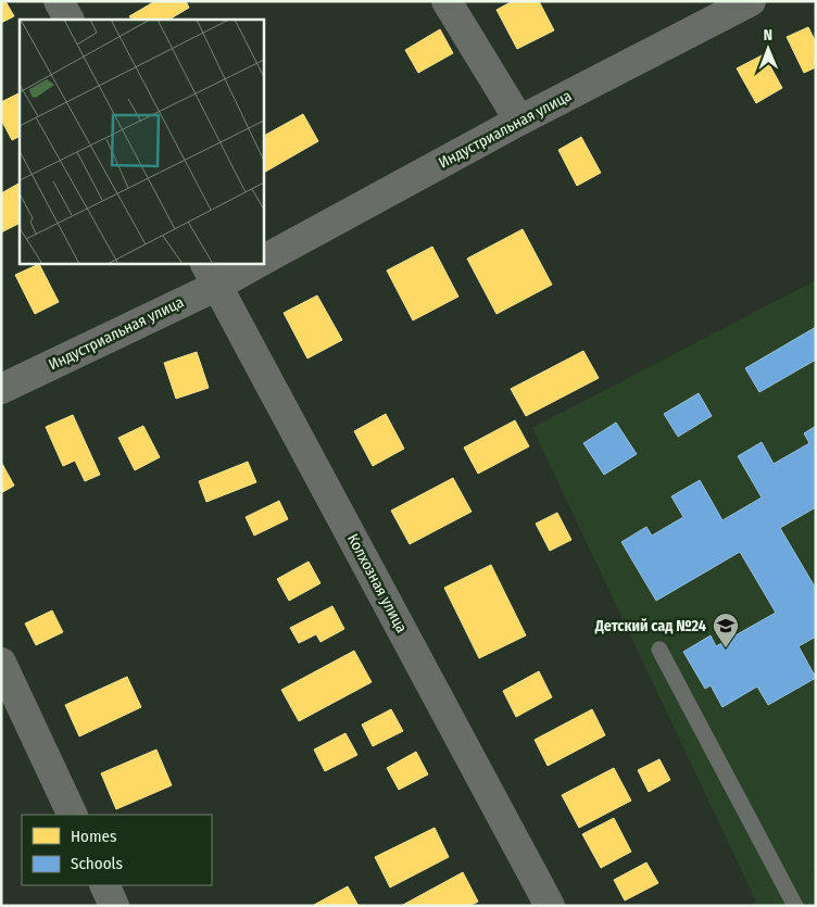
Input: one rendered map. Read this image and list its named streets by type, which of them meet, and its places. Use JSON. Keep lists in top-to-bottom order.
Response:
{
  "streets": {
    "street": ["Индустриальная улица", "Колхозная улица"]
  },
  "crossings": [
    ["Индустриальная улица", "Колхозная улица"]
  ],
  "places": {
    "school or university": ["Детский сад №24"]
  },
  "legend": ["Homes", "Schools"],
  "north": "top"
}
